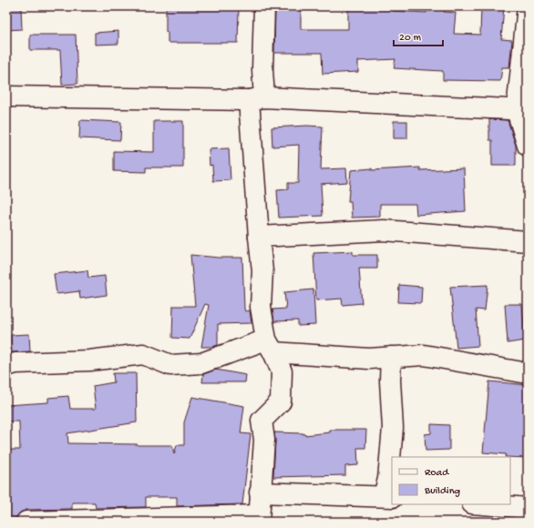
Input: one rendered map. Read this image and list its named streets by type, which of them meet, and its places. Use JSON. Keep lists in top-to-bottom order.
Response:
{
  "legend": ["Road", "Building"],
  "scale_bar": "20 m"
}
